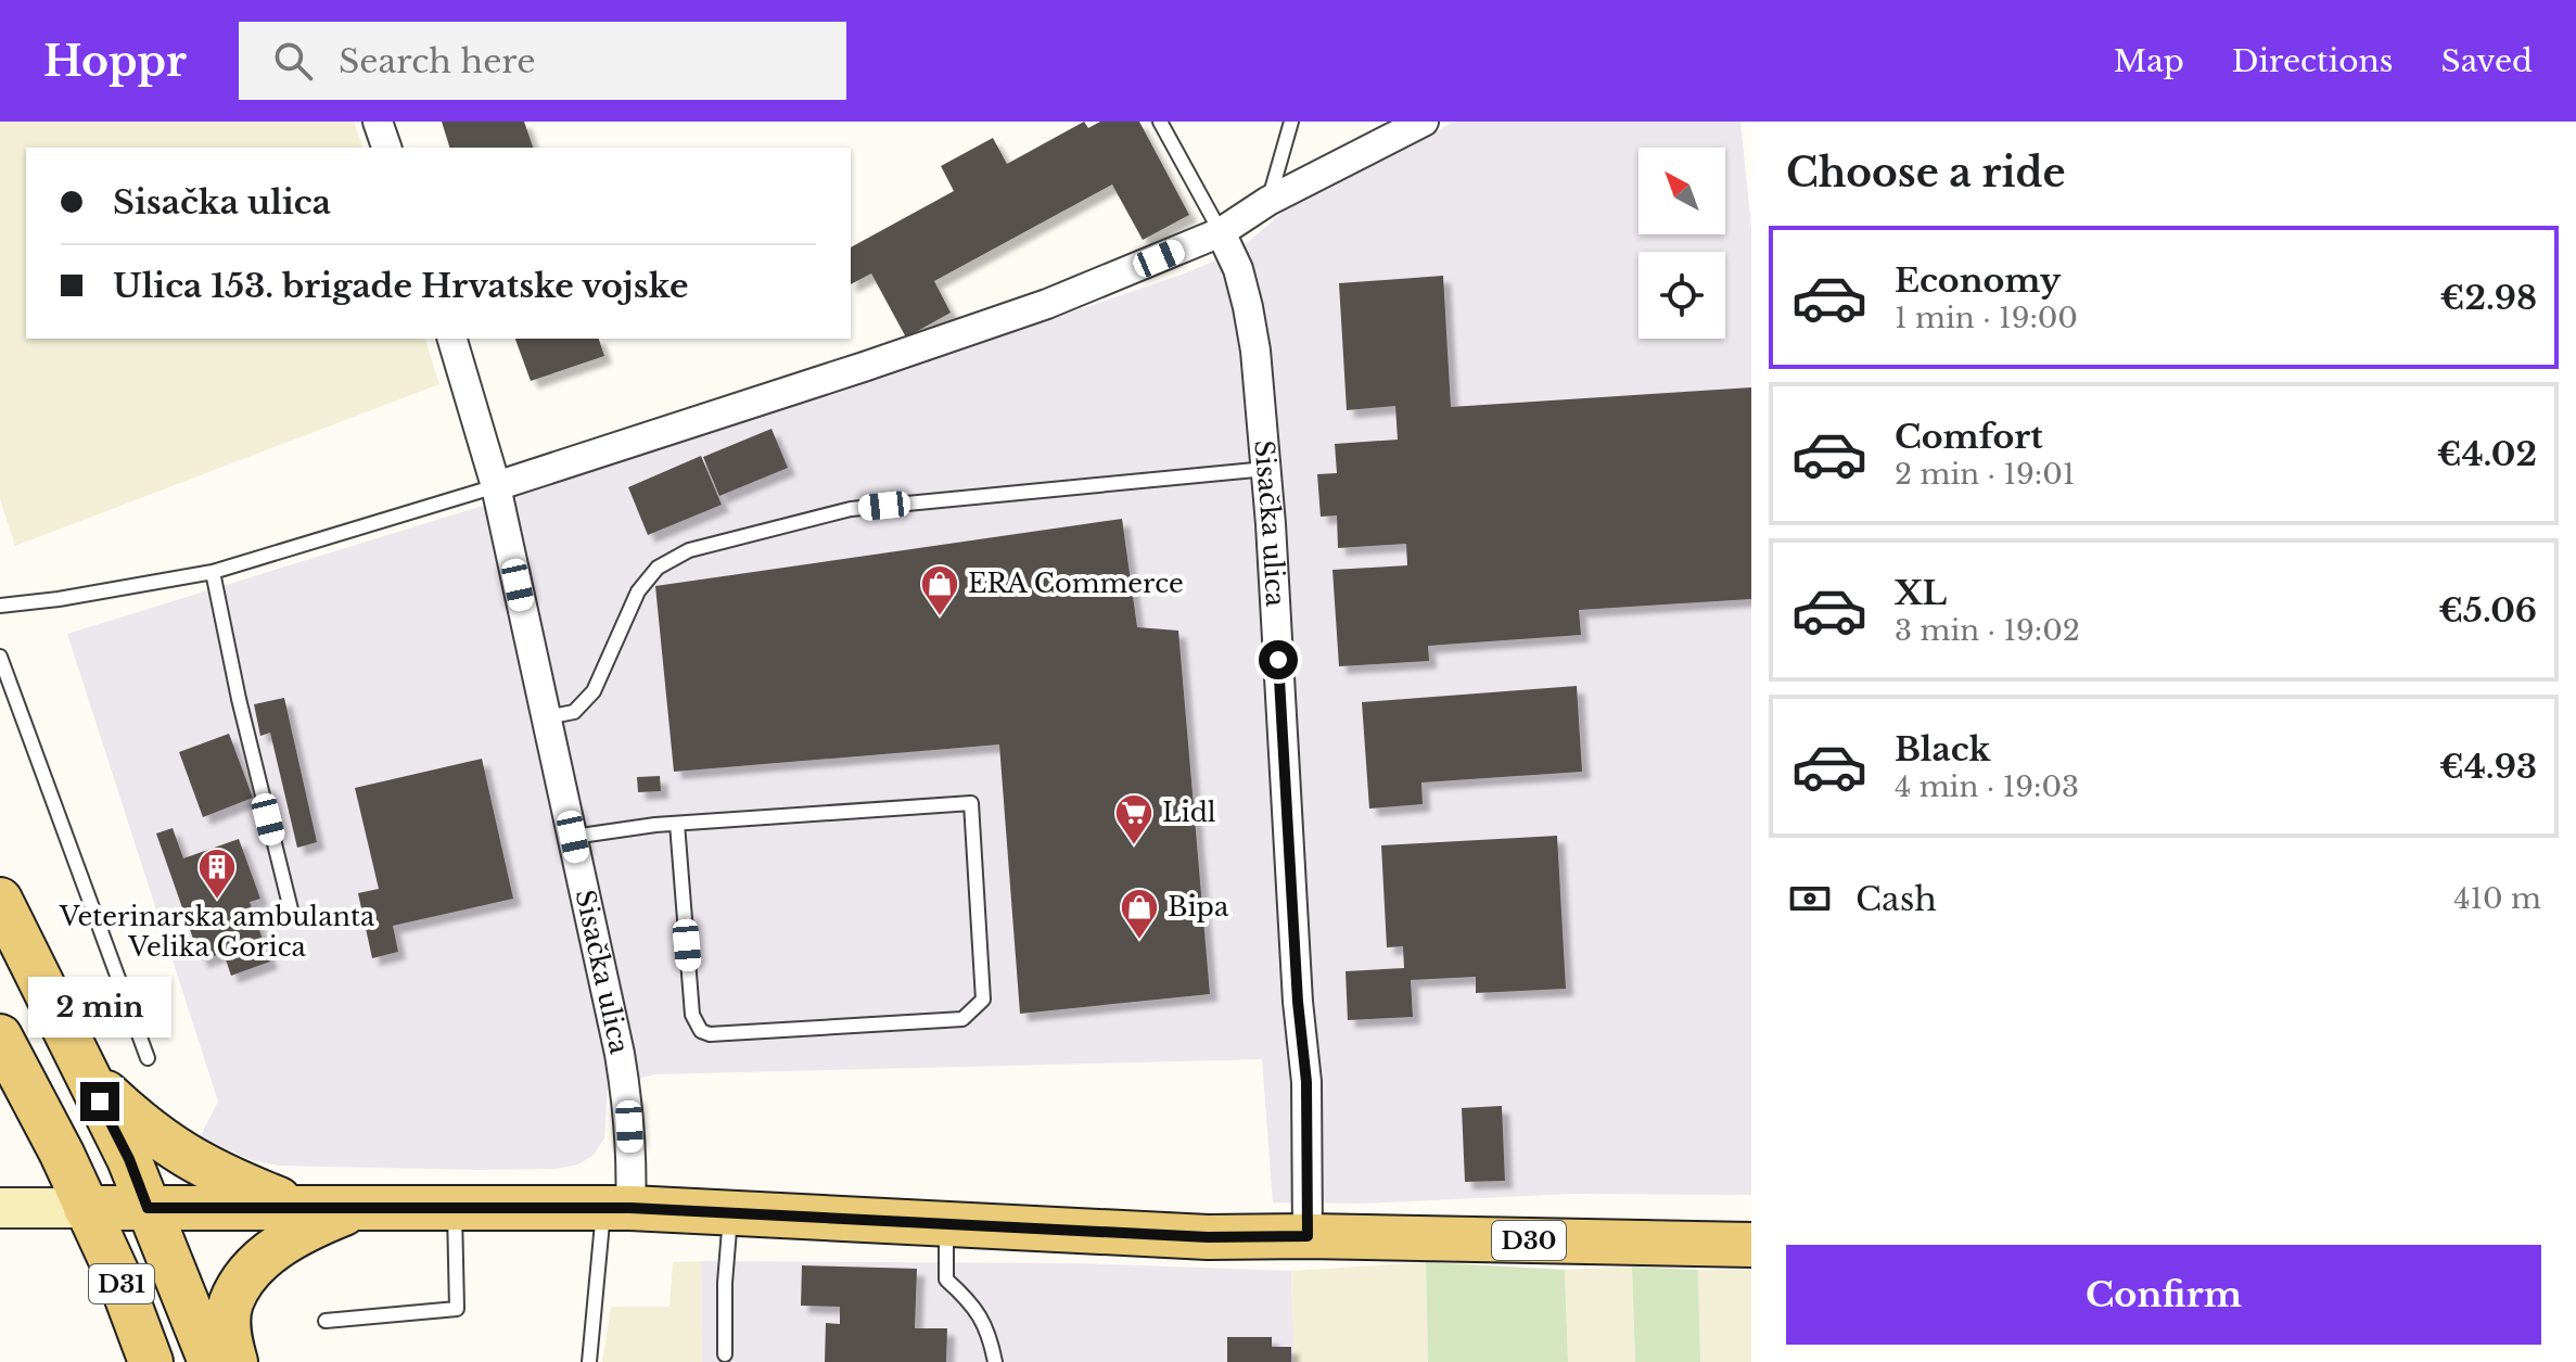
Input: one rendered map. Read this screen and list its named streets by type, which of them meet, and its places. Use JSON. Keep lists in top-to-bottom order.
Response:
{
  "streets": {
    "main road": ["D30", "D31"],
    "street": ["Sisačka ulica"]
  },
  "crossings": [
    ["Sisačka ulica", "D30"],
    ["D30", "D31"]
  ],
  "places": {
    "shop": ["ERA Commerce", "Bipa"],
    "supermarket": ["Lidl"],
    "building": ["Veterinarska ambulanta Velika Gorica"]
  },
  "north": "top left",
  "page": {
    "header": "Hoppr",
    "search": "Search here",
    "nav": ["Map", "Directions", "Saved"],
    "heading": "Choose a ride",
    "banner": ["Sisačka ulica", "Ulica 153. brigade Hrvatske vojske"],
    "list": [
      {
        "name": "Economy",
        "note": "1 min · 19:00",
        "value": "€2.98"
      },
      {
        "name": "Comfort",
        "note": "2 min · 19:01",
        "value": "€4.02"
      },
      {
        "name": "XL",
        "note": "3 min · 19:02",
        "value": "€5.06"
      },
      {
        "name": "Black",
        "note": "4 min · 19:03",
        "value": "€4.93"
      }
    ],
    "pay": ["Cash", "410 m"],
    "bubble": "2 min",
    "buttons": "Confirm"
  }
}
